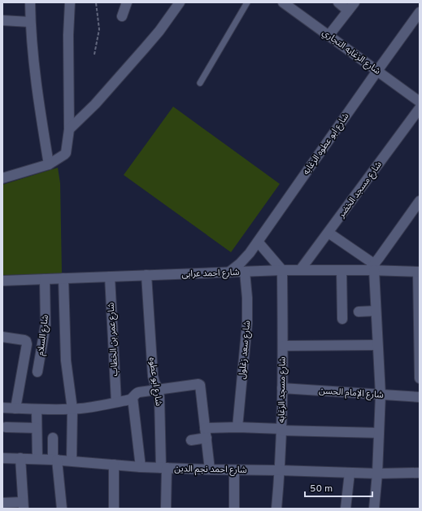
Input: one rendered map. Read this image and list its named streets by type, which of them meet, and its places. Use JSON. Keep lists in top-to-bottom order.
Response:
{
  "streets": {
    "street": [
      "شارع الزغابه التجاري",
      "شارع ابو عطوه الزغابه",
      "شارع مسجد الخضر",
      "شارع احمد عرابى",
      "شارع السلام",
      "شارع عمر بن الخطاب",
      "شارع سعد زغلول",
      "شارع ابو عطوه",
      "شارع مسجد الزغابه",
      "شارع الإمام الحسن",
      "شارع احمد نجم الدين"
    ]
  },
  "crossings": [
    ["شارع الزغابه التجاري", "شارع ابو عطوه الزغابه"],
    ["شارع ابو عطوه الزغابه", "شارع احمد عرابى"],
    ["شارع مسجد الخضر", "شارع احمد عرابى"],
    ["شارع احمد عرابى", "شارع السلام"],
    ["شارع احمد عرابى", "شارع عمر بن الخطاب"],
    ["شارع احمد عرابى", "شارع سعد زغلول"],
    ["شارع احمد عرابى", "شارع ابو عطوه"],
    ["شارع احمد عرابى", "شارع مسجد الزغابه"],
    ["شارع ابو عطوه", "شارع احمد نجم الدين"],
    ["شارع مسجد الزغابه", "شارع الإمام الحسن"],
    ["شارع مسجد الزغابه", "شارع احمد نجم الدين"]
  ],
  "scale_bar": "50 m"
}
